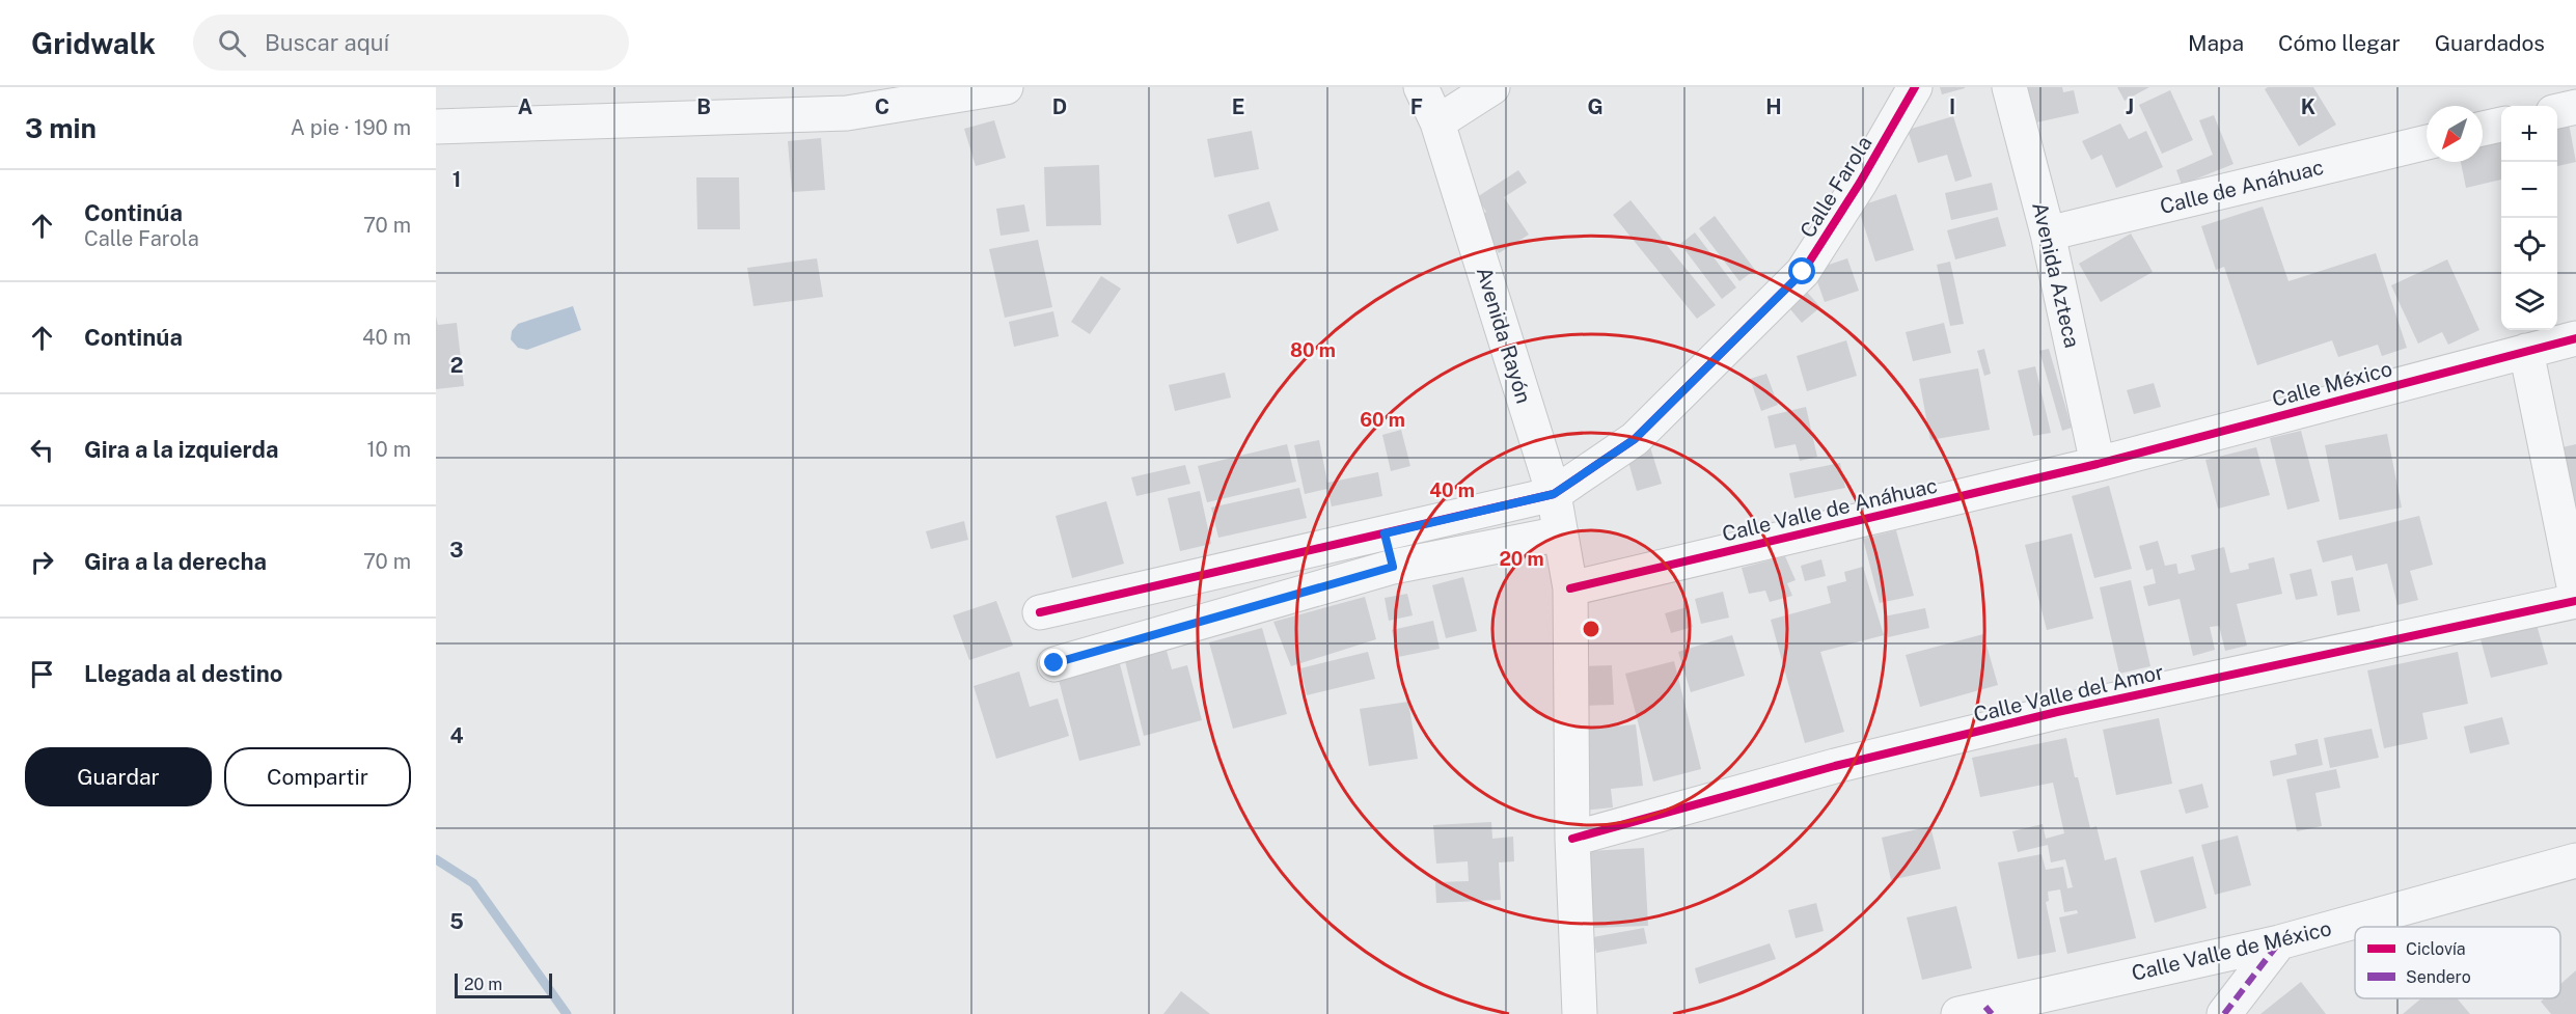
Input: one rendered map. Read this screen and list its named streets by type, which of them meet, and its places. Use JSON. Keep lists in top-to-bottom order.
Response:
{
  "streets": {
    "street": [
      "Calle Farola",
      "Calle de Anáhuac",
      "Avenida Azteca",
      "Avenida Rayón",
      "Calle México",
      "Calle Valle de Anáhuac",
      "Calle Valle del Amor",
      "Calle Valle de México"
    ]
  },
  "crossings": [
    ["Calle Farola", "Avenida Rayón"],
    ["Calle de Anáhuac", "Avenida Azteca"],
    ["Avenida Azteca", "Calle México"],
    ["Avenida Azteca", "Calle Valle de Anáhuac"],
    ["Avenida Rayón", "Calle Valle de Anáhuac"],
    ["Avenida Rayón", "Calle Valle del Amor"],
    ["Calle México", "Calle Valle de Anáhuac"]
  ],
  "legend": ["Ciclovía", "Sendero"],
  "scale_bar": "20 m",
  "north": "bottom left",
  "page": {
    "header": "Gridwalk",
    "search": "Buscar aquí",
    "nav": ["Mapa", "Cómo llegar", "Guardados"],
    "heading": ["3 min", "A pie · 190 m"],
    "map_buttons": ["+", "−"],
    "list": [
      ["Continúa", "Calle Farola", "70 m"],
      ["Continúa", "40 m"],
      ["Gira a la izquierda", "10 m"],
      ["Gira a la derecha", "70 m"],
      "Llegada al destino"
    ],
    "buttons": ["Guardar", "Compartir"],
    "scale": "20 m"
  },
  "grid": {
    "columns": [
      "A",
      "B",
      "C",
      "D",
      "E",
      "F",
      "G",
      "H",
      "I",
      "J",
      "K"
    ],
    "rows": [
      "1",
      "2",
      "3",
      "4",
      "5"
    ]
  },
  "rings": [
    "80 m",
    "60 m",
    "40 m",
    "20 m"
  ]
}
